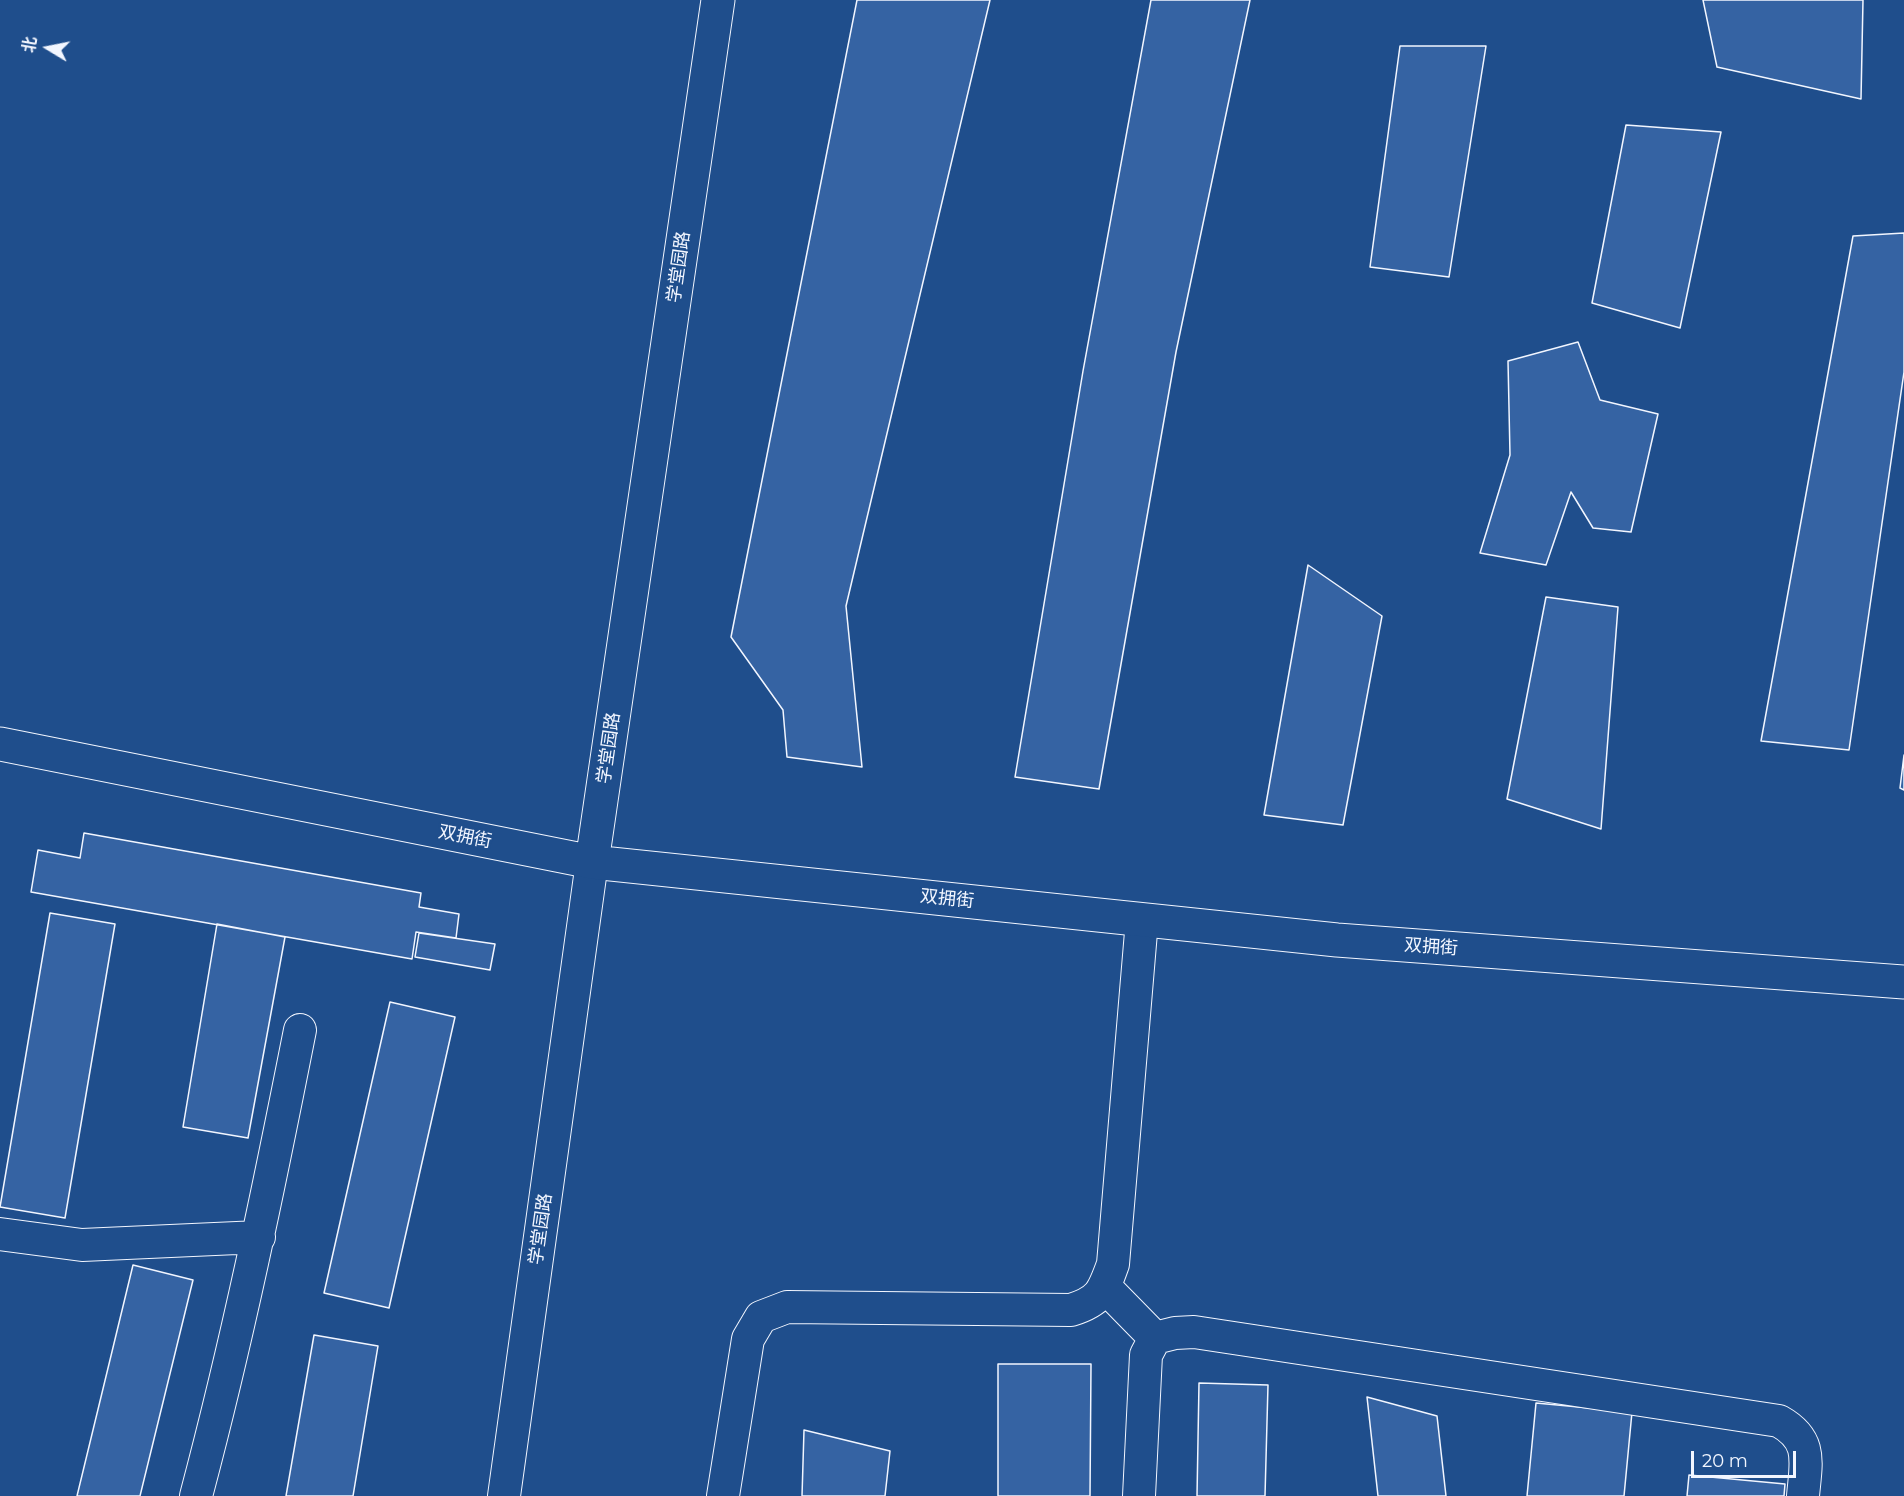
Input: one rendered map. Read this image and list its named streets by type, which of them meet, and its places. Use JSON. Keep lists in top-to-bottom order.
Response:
{
  "streets": {
    "street": ["学堂园路", "双拥街"]
  },
  "crossings": [
    ["学堂园路", "双拥街"]
  ],
  "scale_bar": "20 m",
  "north": "left"
}
